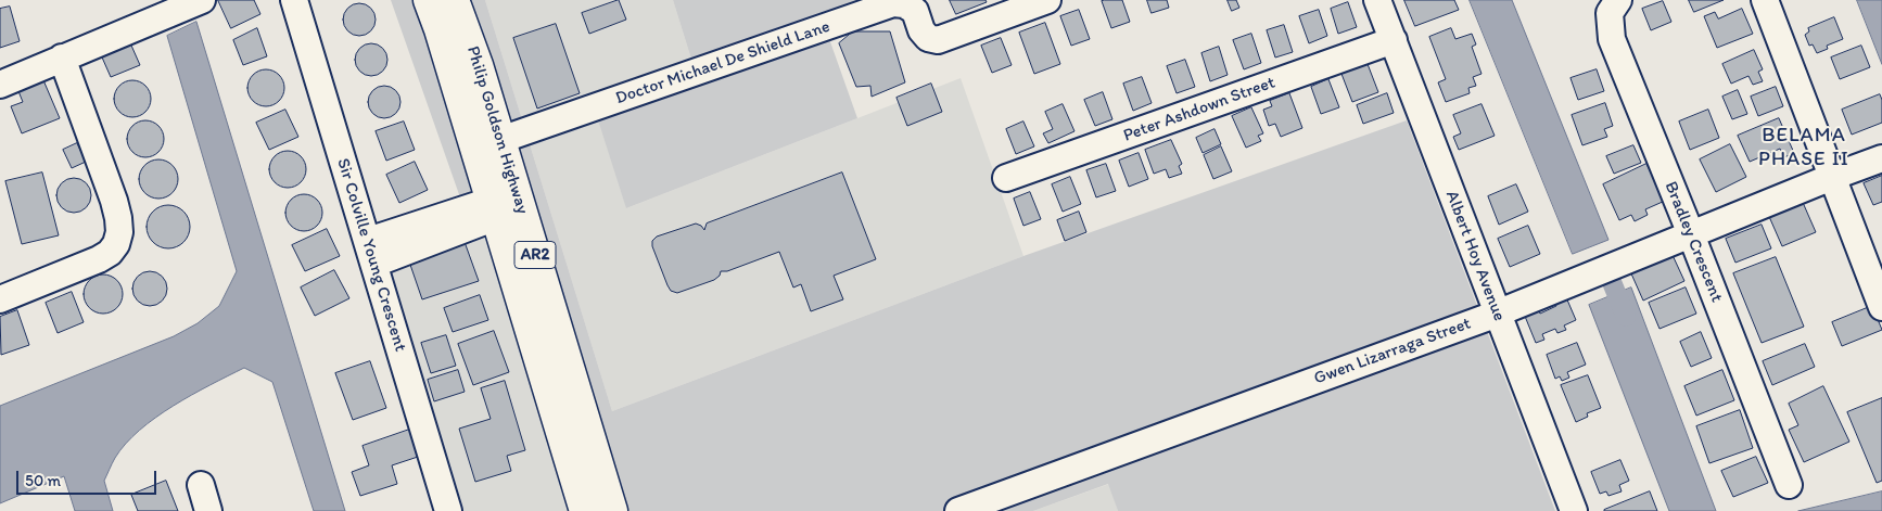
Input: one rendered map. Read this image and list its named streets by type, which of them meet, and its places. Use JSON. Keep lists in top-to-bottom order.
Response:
{
  "streets": {
    "highway": ["Philip Goldson Highway", "AR2"],
    "street": [
      "Doctor Michael De Shield Lane",
      "Peter Ashdown Street",
      "Bradley Crescent",
      "Sir Colville Young Crescent",
      "Albert Hoy Avenue",
      "Gwen Lizarraga Street"
    ]
  },
  "crossings": [
    ["Doctor Michael De Shield Lane", "Philip Goldson Highway"],
    ["Peter Ashdown Street", "Albert Hoy Avenue"],
    ["Bradley Crescent", "Gwen Lizarraga Street"],
    ["Albert Hoy Avenue", "Gwen Lizarraga Street"]
  ],
  "districts": ["BELAMA PHASE II"],
  "scale_bar": "50 m"
}
